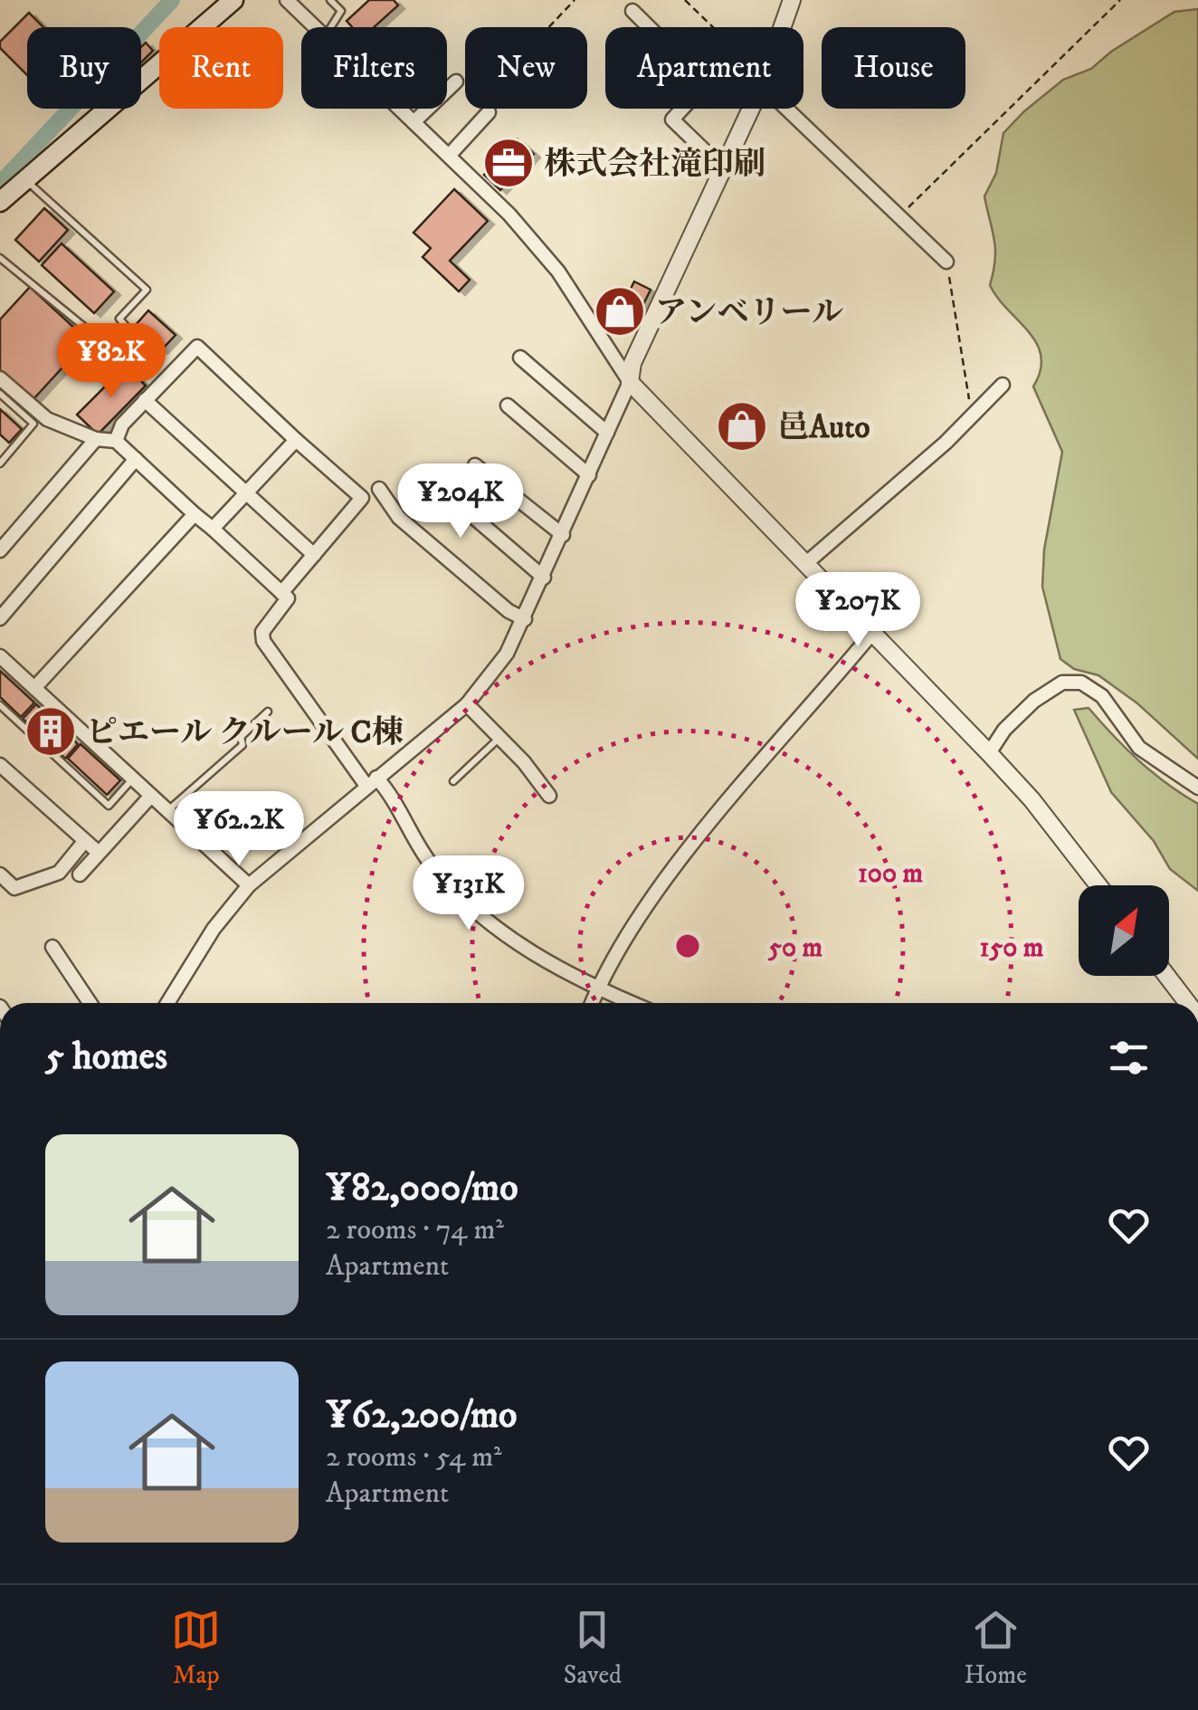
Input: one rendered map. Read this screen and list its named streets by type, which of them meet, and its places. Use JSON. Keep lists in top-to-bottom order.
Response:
{
  "places": {
    "office": ["株式会社滝印刷"],
    "shop": ["アンベリール", "邑Auto"],
    "building": ["ピエール クルール C棟"]
  },
  "north": "top right",
  "page": {
    "chip": [
      "Buy",
      "Rent",
      "Filters",
      "New",
      "Apartment",
      "House"
    ],
    "price": [
      "¥82K",
      "¥204K",
      "¥207K",
      "¥62.2K",
      "¥131K"
    ],
    "heading": "5 homes",
    "list": [
      {
        "name": "¥82,000/mo",
        "note": "2 rooms · 74 m² · Apartment"
      },
      {
        "name": "¥62,200/mo",
        "note": "2 rooms · 54 m² · Apartment"
      }
    ],
    "tabs": ["Map", "Saved", "Home"]
  },
  "rings": ["100 m", "50 m", "150 m"]
}
